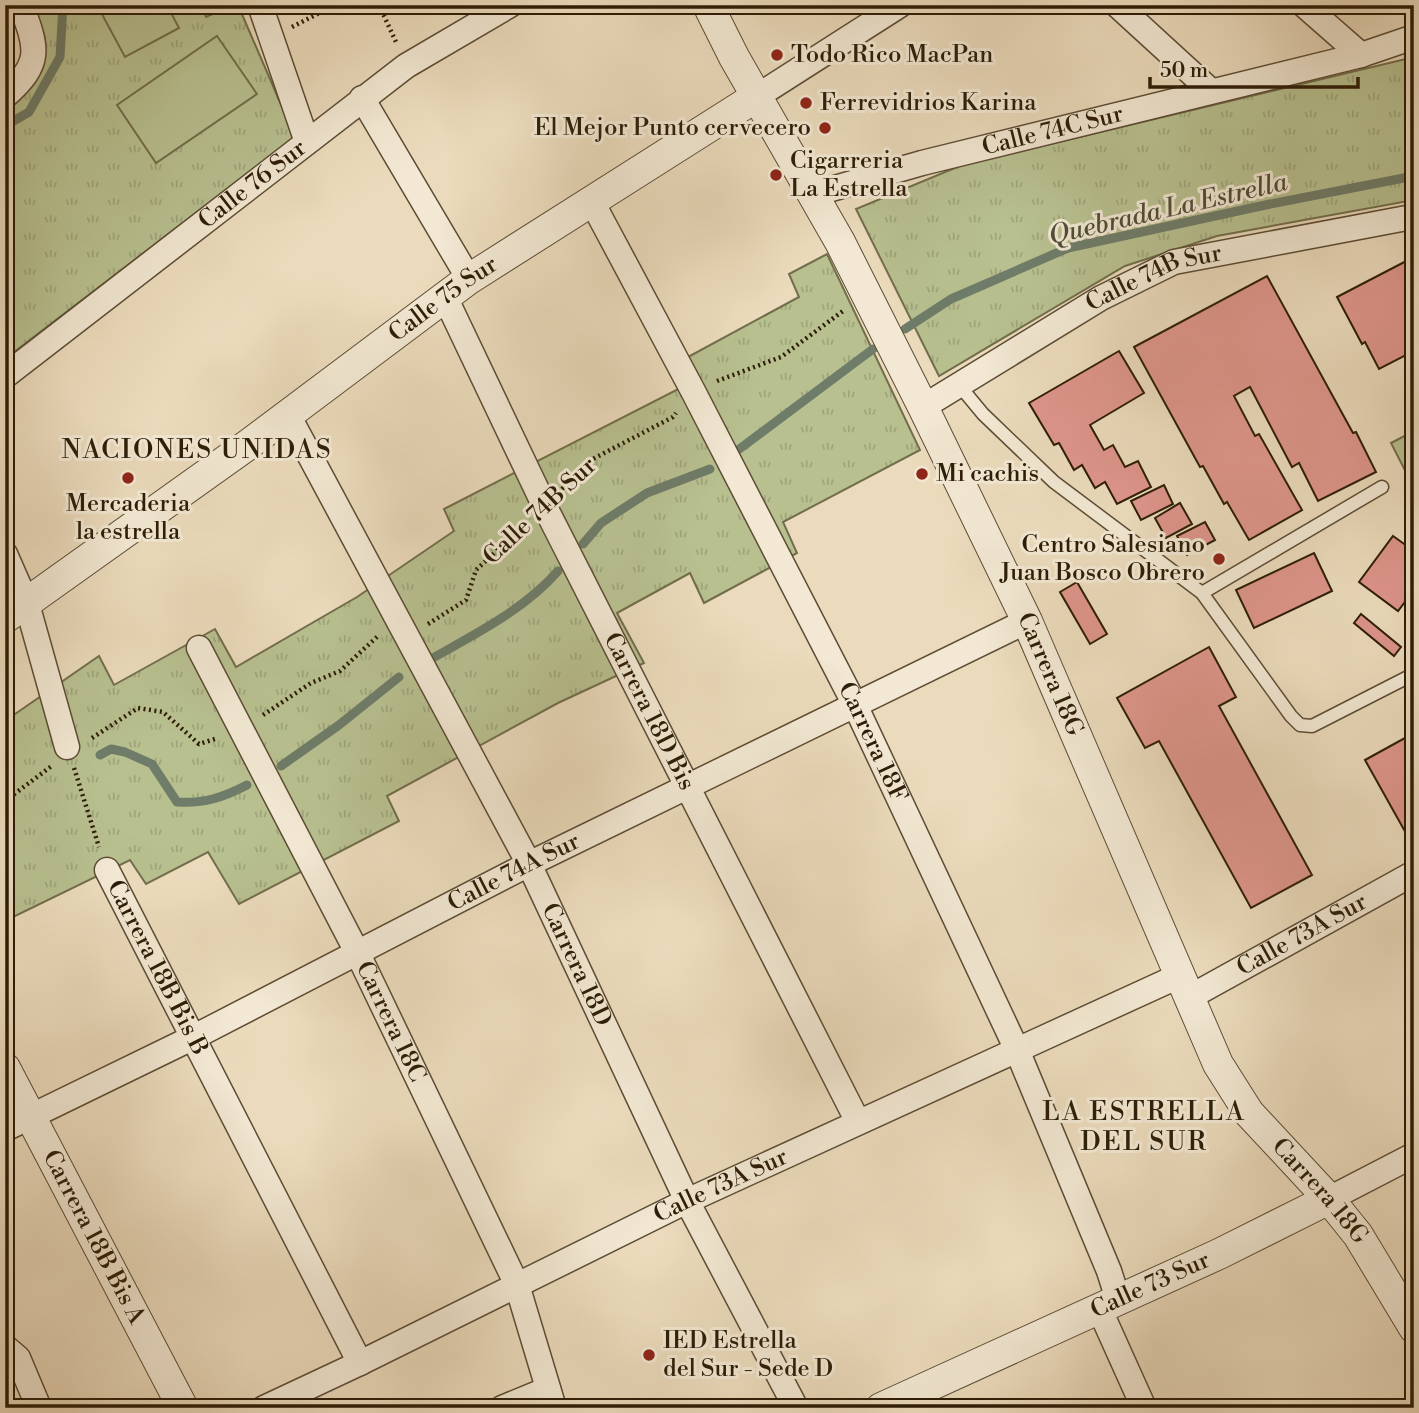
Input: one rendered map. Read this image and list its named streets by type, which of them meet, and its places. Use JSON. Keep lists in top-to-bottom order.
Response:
{
  "streets": {
    "street": [
      "Calle 74C Sur",
      "Calle 76 Sur",
      "Calle 74B Sur",
      "Calle 75 Sur",
      "Carrera 18G",
      "Carrera 18D Bis",
      "Carrera 18F",
      "Calle 74A Sur",
      "Calle 73A Sur",
      "Carrera 18D",
      "Carrera 18B Bis B",
      "Carrera 18C",
      "Carrera 18B Bis A",
      "Calle 73 Sur"
    ]
  },
  "crossings": [
    ["Calle 74C Sur", "Carrera 18G"],
    ["Calle 74B Sur", "Carrera 18G"],
    ["Calle 74B Sur", "Carrera 18D Bis"],
    ["Calle 74B Sur", "Carrera 18F"],
    ["Calle 74B Sur", "Carrera 18D"],
    ["Calle 75 Sur", "Carrera 18G"],
    ["Calle 75 Sur", "Carrera 18D Bis"],
    ["Calle 75 Sur", "Carrera 18F"],
    ["Calle 75 Sur", "Carrera 18D"],
    ["Carrera 18G", "Calle 74A Sur"],
    ["Carrera 18G", "Calle 73A Sur"],
    ["Carrera 18G", "Calle 73 Sur"],
    ["Carrera 18D Bis", "Calle 74A Sur"],
    ["Carrera 18D Bis", "Calle 73A Sur"],
    ["Carrera 18F", "Calle 74A Sur"],
    ["Carrera 18F", "Calle 73A Sur"],
    ["Carrera 18F", "Calle 73 Sur"],
    ["Calle 74A Sur", "Carrera 18D"],
    ["Calle 74A Sur", "Carrera 18B Bis B"],
    ["Calle 74A Sur", "Carrera 18C"],
    ["Calle 74A Sur", "Carrera 18B Bis A"],
    ["Calle 73A Sur", "Carrera 18D"],
    ["Calle 73A Sur", "Carrera 18B Bis B"],
    ["Calle 73A Sur", "Carrera 18C"]
  ],
  "districts": ["NACIONES UNIDAS", "LA ESTRELLA DEL SUR"],
  "water": ["Quebrada La Estrella"],
  "places": [
    "Todo Rico MacPan",
    "Ferrevidrios Karina",
    "El Mejor Punto cervecero",
    "Cigarreria La Estrella",
    "Mi cachis",
    "Mercaderia la estrella",
    "Centro Salesiano Juan Bosco Obrero",
    "IED Estrella del Sur - Sede D"
  ],
  "scale_bar": "50 m"
}
